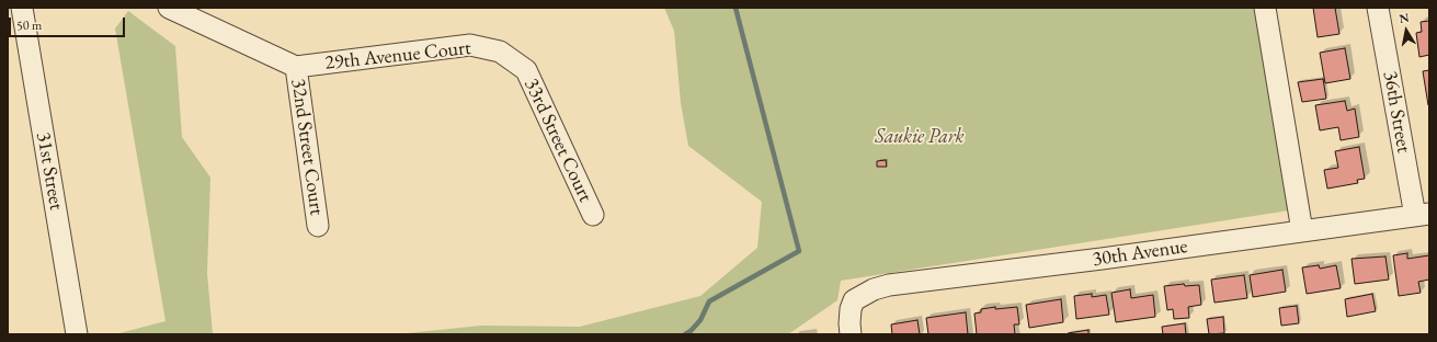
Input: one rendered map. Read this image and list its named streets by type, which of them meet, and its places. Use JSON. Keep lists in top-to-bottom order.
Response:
{
  "streets": {
    "street": [
      "29th Avenue Court",
      "36th Street",
      "33rd Street Court",
      "32nd Street Court",
      "31st Street",
      "30th Avenue"
    ]
  },
  "crossings": [
    ["29th Avenue Court", "33rd Street Court"],
    ["29th Avenue Court", "32nd Street Court"],
    ["36th Street", "30th Avenue"]
  ],
  "parks": ["Saukie Park"],
  "scale_bar": "50 m",
  "north": "top"
}
